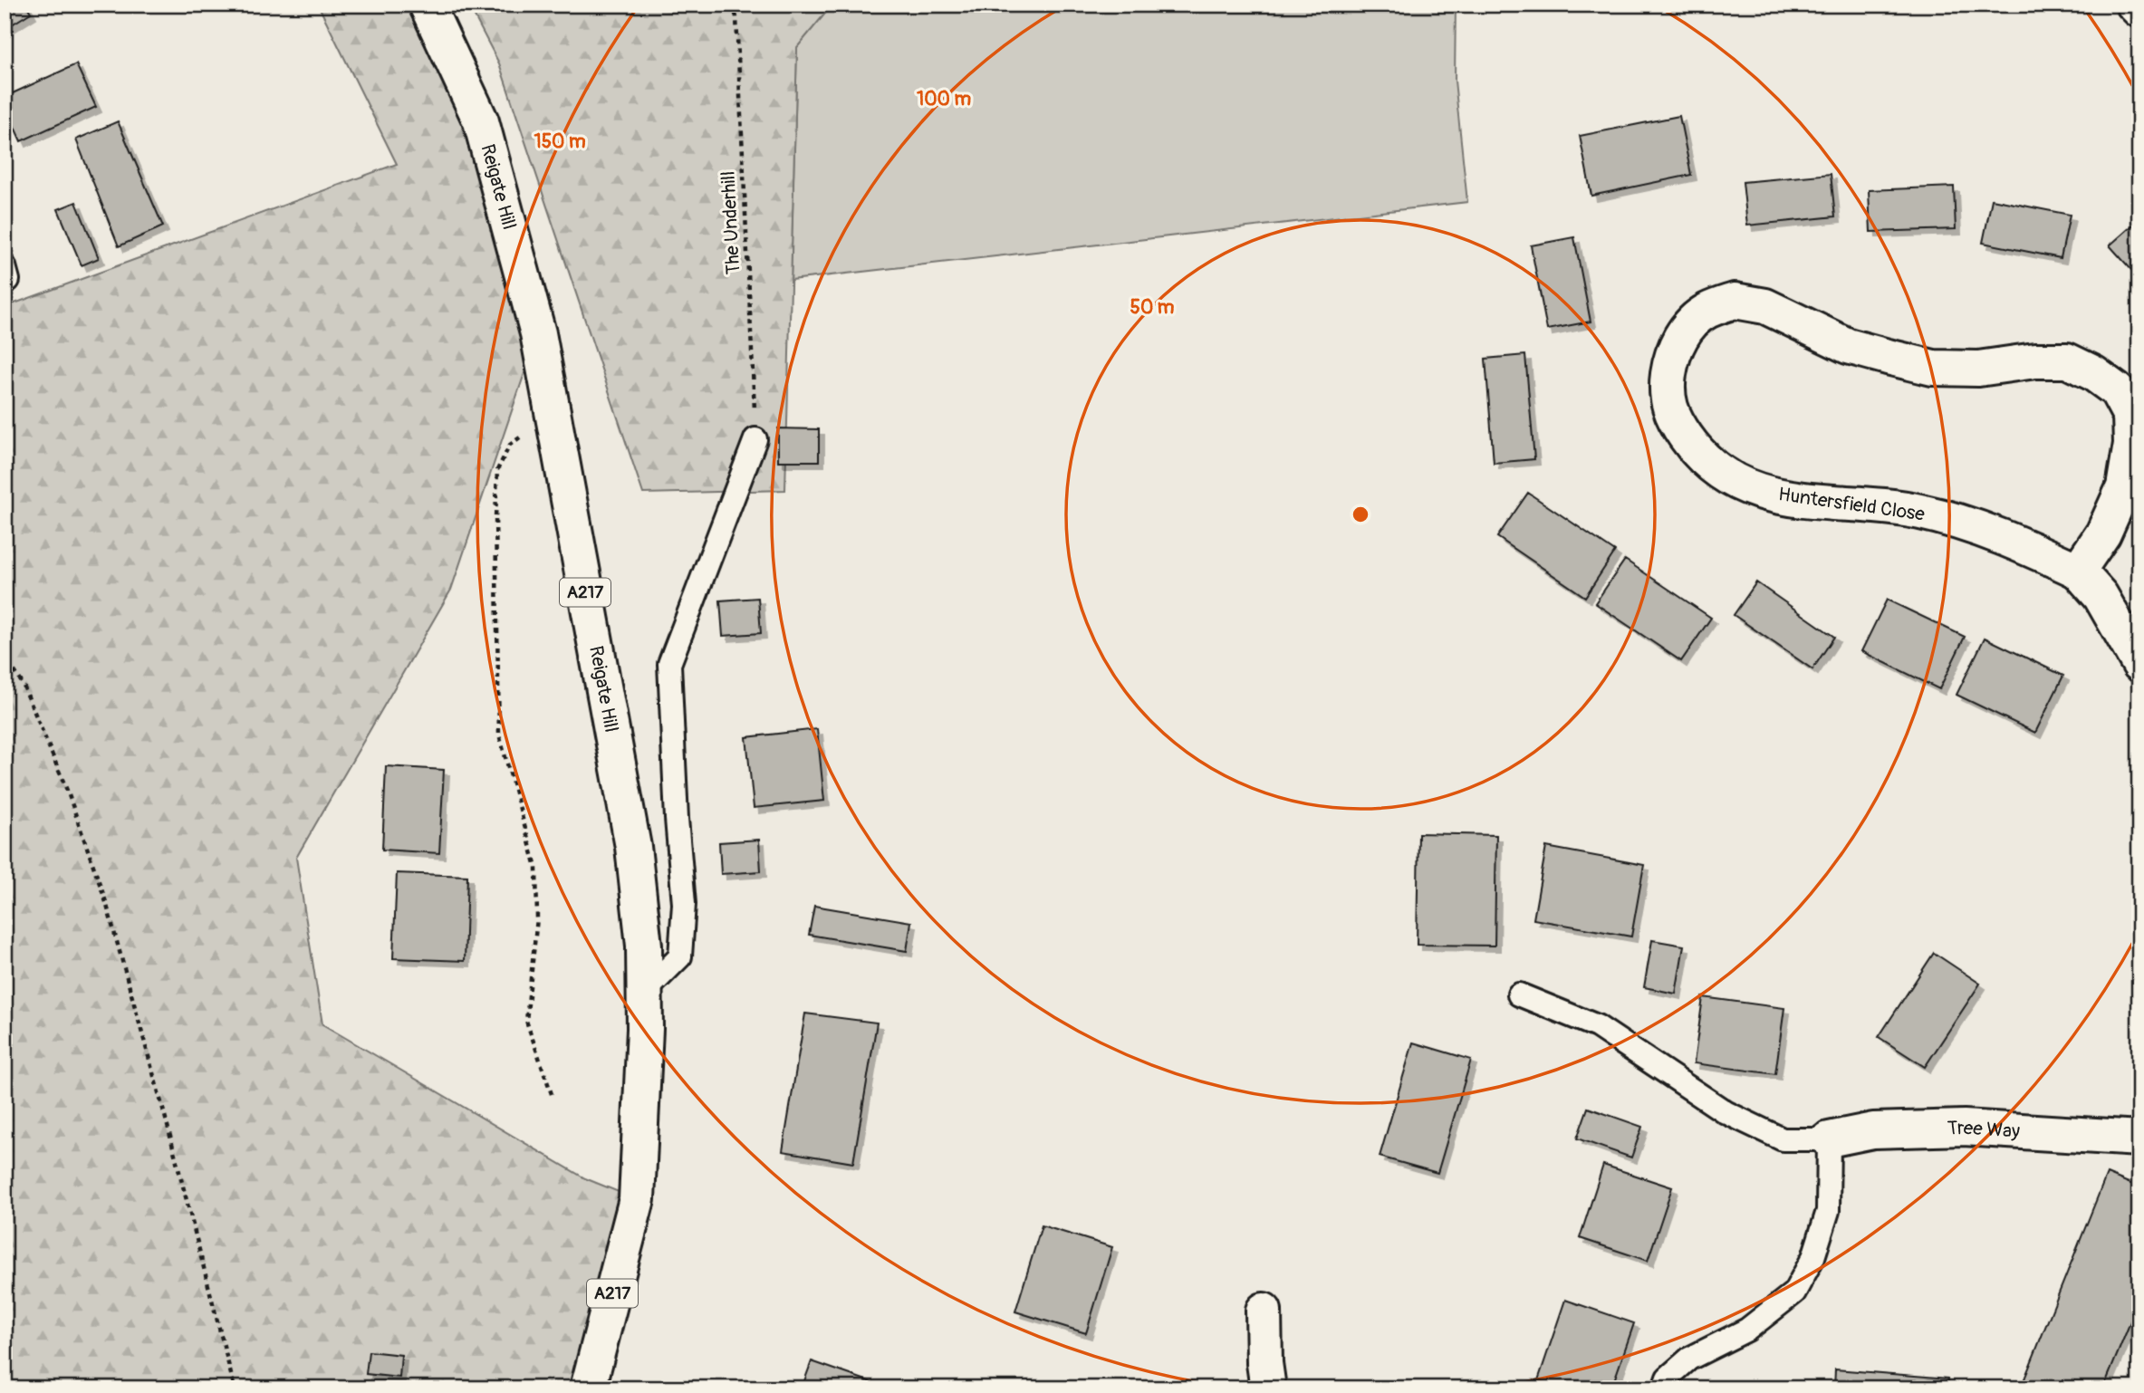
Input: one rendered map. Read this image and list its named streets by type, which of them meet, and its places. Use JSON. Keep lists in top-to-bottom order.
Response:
{
  "streets": {
    "street": [
      "Reigate Hill",
      "Huntersfield Close",
      "A217",
      "Tree Way"
    ],
    "path": ["The Underhill"]
  },
  "rings": ["100 m", "150 m", "50 m"]
}
